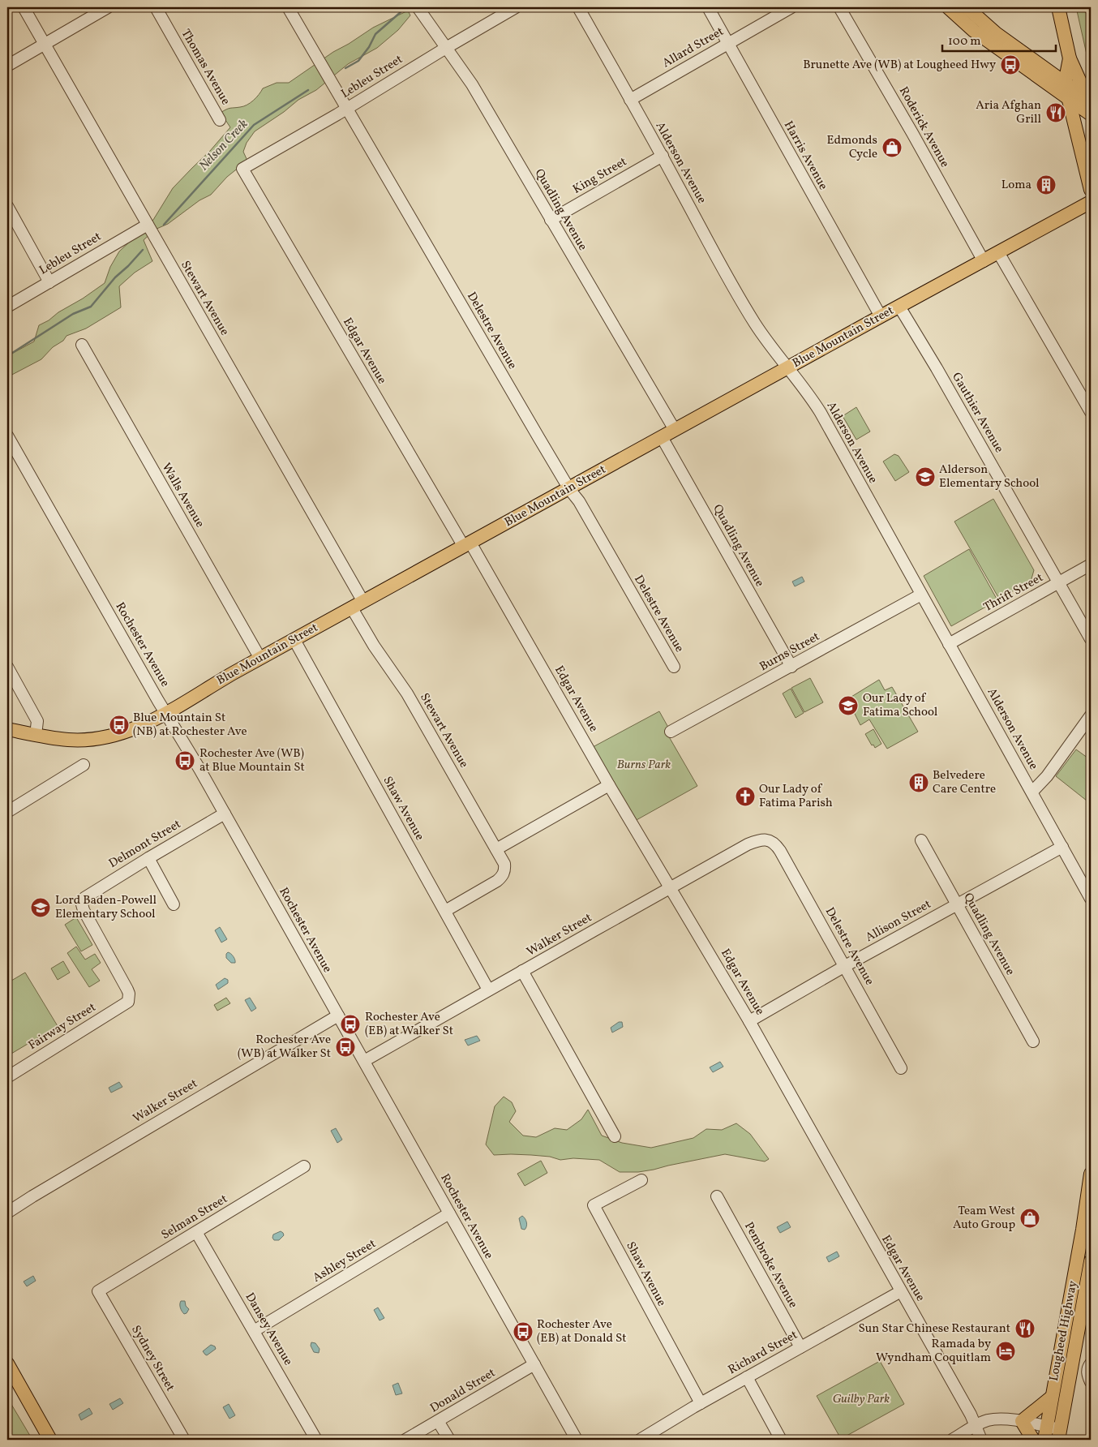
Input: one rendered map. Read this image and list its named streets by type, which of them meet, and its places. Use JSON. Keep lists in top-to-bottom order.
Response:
{
  "streets": {
    "main road": ["Blue Mountain Street", "Lougheed Highway"],
    "street": [
      "Allard Street",
      "Thomas Avenue",
      "Lebleu Street",
      "Roderick Avenue",
      "Harris Avenue",
      "Alderson Avenue",
      "King Street",
      "Quadling Avenue",
      "Stewart Avenue",
      "Delestre Avenue",
      "Edgar Avenue",
      "Gauthier Avenue",
      "Walls Avenue",
      "Thrift Street",
      "Rochester Avenue",
      "Burns Street",
      "Shaw Avenue",
      "Delmont Street",
      "Allison Street",
      "Walker Street",
      "Fairway Street",
      "Selman Street",
      "Ashley Street",
      "Pembroke Avenue",
      "Dansey Avenue",
      "Richard Street",
      "Sydney Street",
      "Donald Street"
    ]
  },
  "crossings": [
    ["Allard Street", "Harris Avenue"],
    ["Allard Street", "Alderson Avenue"],
    ["Lebleu Street", "Quadling Avenue"],
    ["Lebleu Street", "Stewart Avenue"],
    ["Lebleu Street", "Delestre Avenue"],
    ["Lebleu Street", "Edgar Avenue"],
    ["Roderick Avenue", "Blue Mountain Street"],
    ["Harris Avenue", "Blue Mountain Street"],
    ["Alderson Avenue", "King Street"],
    ["Alderson Avenue", "Blue Mountain Street"],
    ["Alderson Avenue", "Thrift Street"],
    ["Alderson Avenue", "Burns Street"],
    ["Alderson Avenue", "Allison Street"],
    ["King Street", "Quadling Avenue"],
    ["Quadling Avenue", "Blue Mountain Street"],
    ["Quadling Avenue", "Burns Street"],
    ["Quadling Avenue", "Allison Street"],
    ["Stewart Avenue", "Blue Mountain Street"],
    ["Stewart Avenue", "Shaw Avenue"],
    ["Delestre Avenue", "Blue Mountain Street"],
    ["Delestre Avenue", "Allison Street"],
    ["Delestre Avenue", "Walker Street"],
    ["Blue Mountain Street", "Edgar Avenue"],
    ["Blue Mountain Street", "Gauthier Avenue"],
    ["Blue Mountain Street", "Walls Avenue"],
    ["Blue Mountain Street", "Rochester Avenue"],
    ["Blue Mountain Street", "Shaw Avenue"],
    ["Edgar Avenue", "Allison Street"],
    ["Edgar Avenue", "Walker Street"],
    ["Edgar Avenue", "Richard Street"],
    ["Gauthier Avenue", "Thrift Street"],
    ["Rochester Avenue", "Delmont Street"],
    ["Rochester Avenue", "Walker Street"],
    ["Rochester Avenue", "Ashley Street"],
    ["Rochester Avenue", "Donald Street"],
    ["Shaw Avenue", "Walker Street"],
    ["Shaw Avenue", "Richard Street"],
    ["Delmont Street", "Fairway Street"],
    ["Selman Street", "Dansey Avenue"],
    ["Selman Street", "Sydney Street"],
    ["Ashley Street", "Dansey Avenue"],
    ["Pembroke Avenue", "Richard Street"]
  ],
  "water": ["Nelson Creek"],
  "parks": ["Burns Park", "Guilby Park"],
  "places": {
    "bus stop": [
      "Brunette Ave (WB) at Lougheed Hwy",
      "Blue Mountain St (NB) at Rochester Ave",
      "Rochester Ave (WB) at Blue Mountain St",
      "Rochester Ave (EB) at Walker St",
      "Rochester Ave (WB) at Walker St",
      "Rochester Ave (EB) at Donald St"
    ],
    "restaurant": ["Aria Afghan Grill", "Sun Star Chinese Restaurant"],
    "shop": ["Edmonds Cycle", "Team West Auto Group"],
    "building": ["Loma", "Belvedere Care Centre"],
    "school or university": ["Alderson Elementary School", "Our Lady of Fatima School", "Lord Baden-Powell Elementary School"],
    "church": ["Our Lady of Fatima Parish"],
    "hotel": ["Ramada by Wyndham Coquitlam"]
  },
  "scale_bar": "100 m"
}
